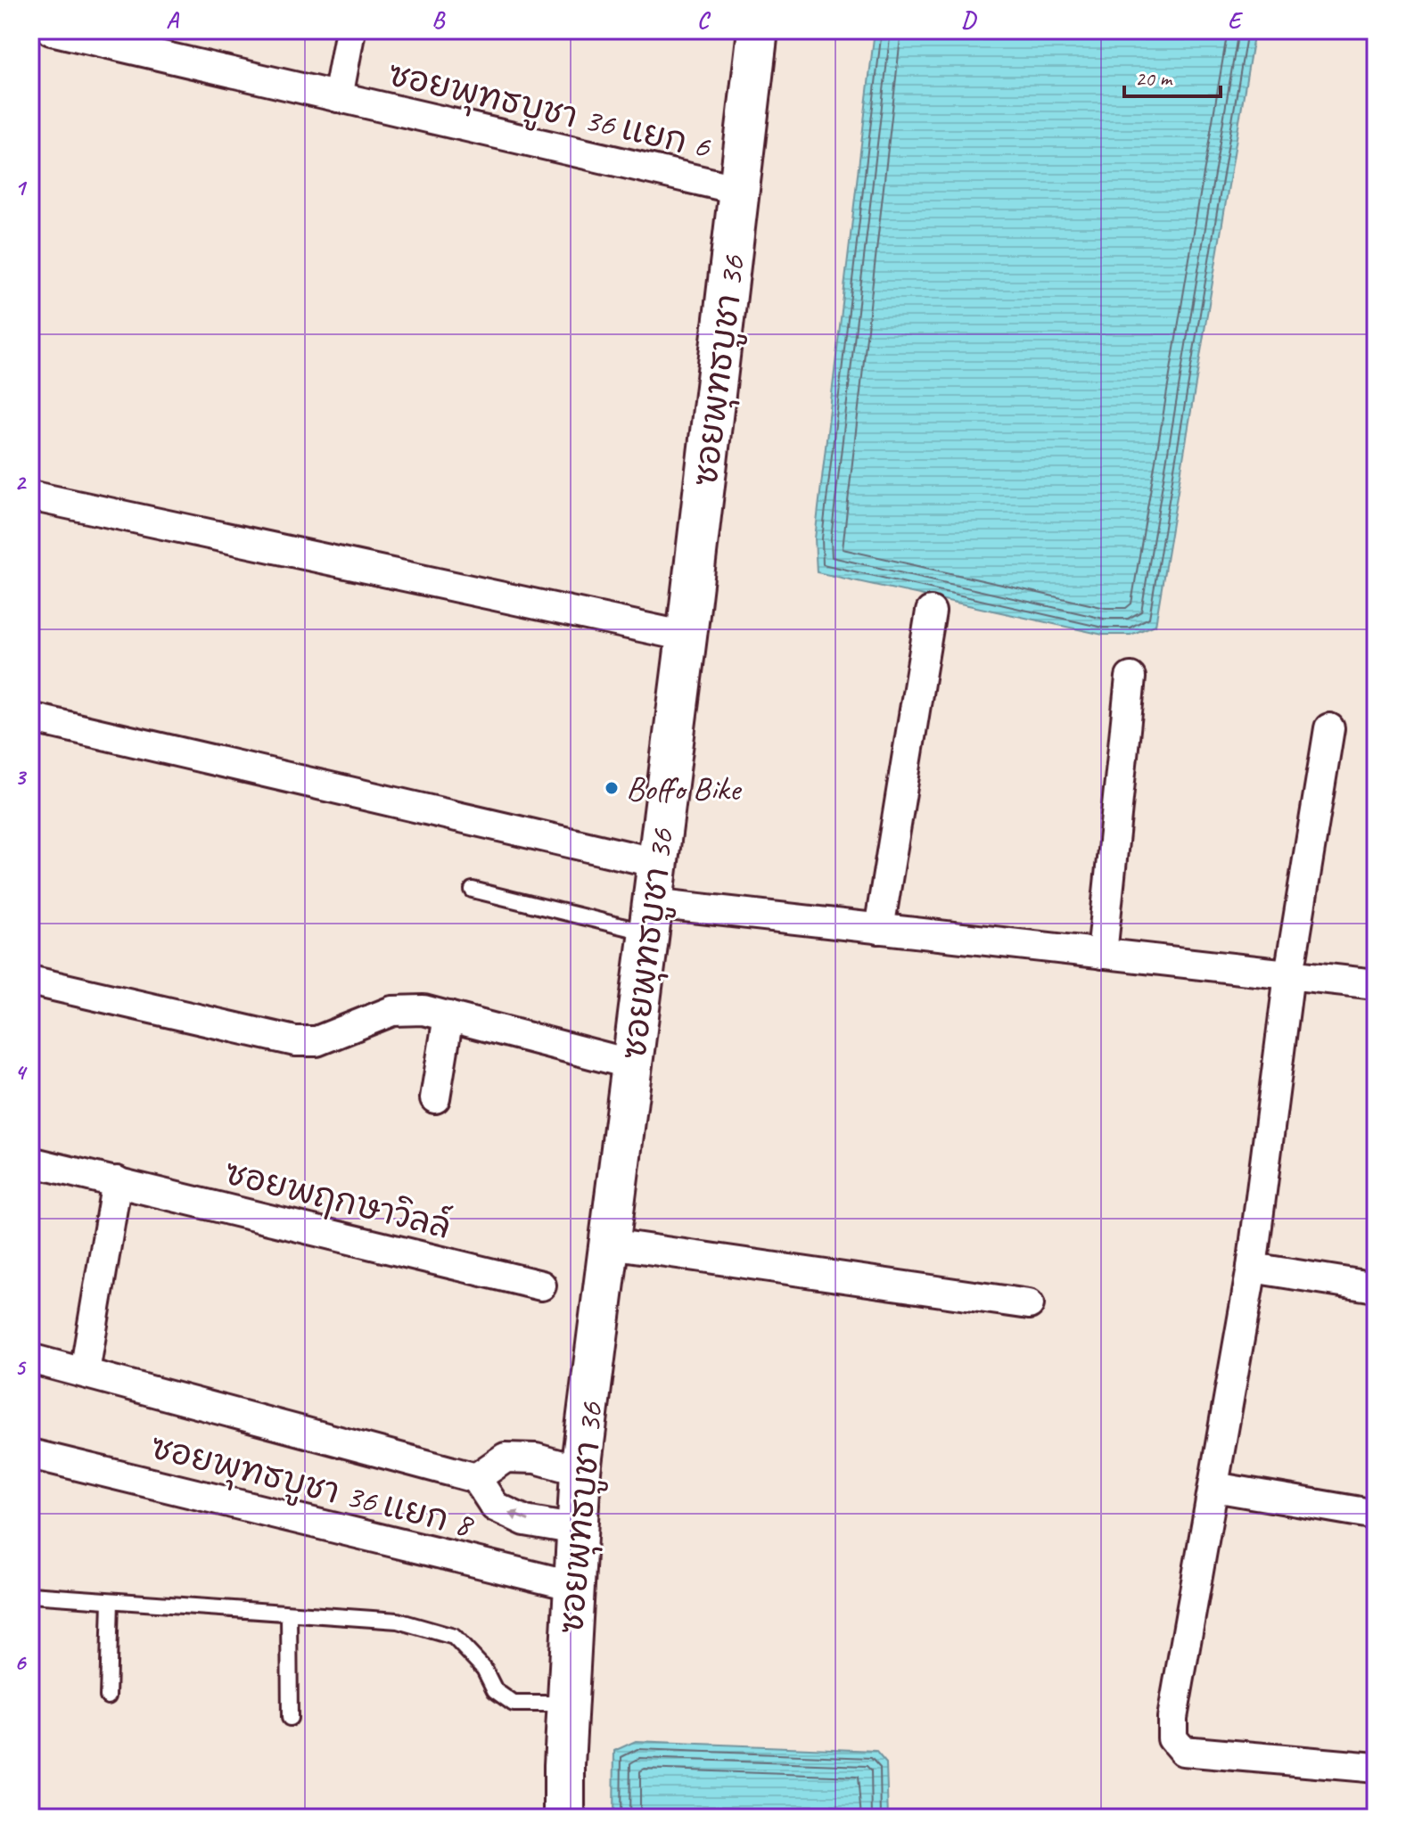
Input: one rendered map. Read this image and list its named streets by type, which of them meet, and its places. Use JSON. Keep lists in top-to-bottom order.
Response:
{
  "streets": {
    "street": [
      "ซอยพุทธบูชา 36 แยก 6",
      "ซอยพุทธบูชา 36",
      "ซอยพฤกษาวิลล์",
      "ซอยพุทธบูชา 36 แยก 8"
    ]
  },
  "crossings": [
    ["ซอยพุทธบูชา 36 แยก 6", "ซอยพุทธบูชา 36"],
    ["ซอยพุทธบูชา 36", "ซอยพุทธบูชา 36 แยก 8"]
  ],
  "places": ["Boffo Bike"],
  "scale_bar": "20 m",
  "grid": {
    "columns": [
      "A",
      "B",
      "C",
      "D",
      "E"
    ],
    "rows": [
      "1",
      "2",
      "3",
      "4",
      "5",
      "6"
    ]
  }
}
